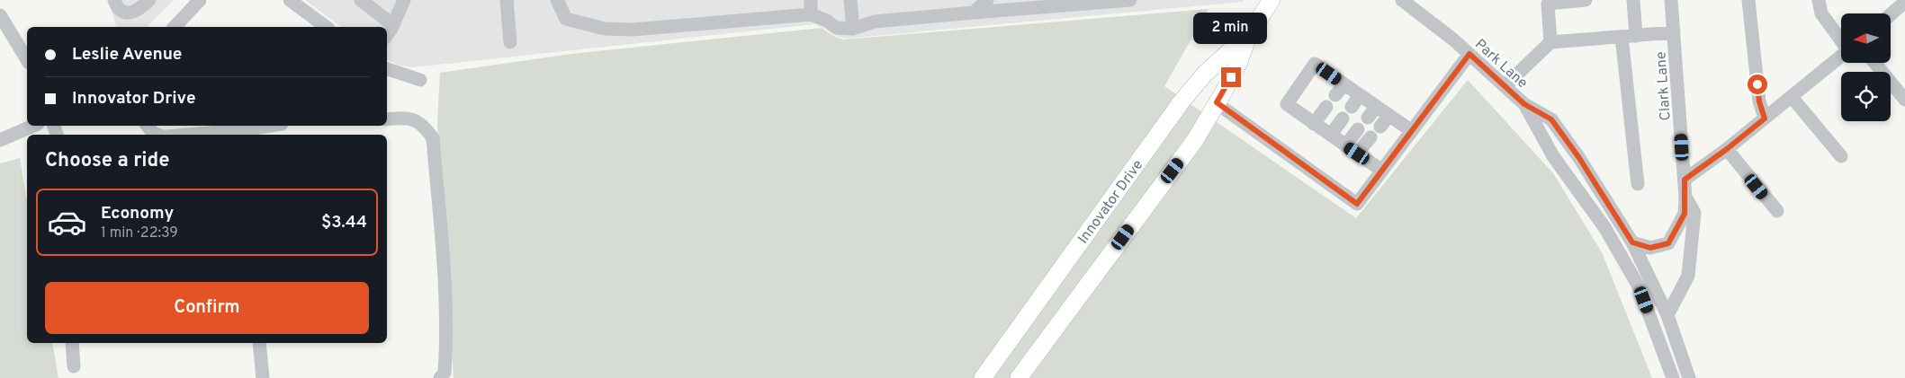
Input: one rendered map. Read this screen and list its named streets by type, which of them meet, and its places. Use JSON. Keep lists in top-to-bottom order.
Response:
{
  "streets": {
    "main road": ["Innovator Drive"],
    "street": ["Park Lane", "Clark Lane"]
  },
  "north": "left",
  "page": {
    "bubble": "2 min",
    "banner": ["Leslie Avenue", "Innovator Drive"],
    "heading": "Choose a ride",
    "list": [
      {
        "name": "Economy",
        "note": "1 min · 22:39",
        "value": "$3.44"
      }
    ],
    "buttons": "Confirm"
  }
}
